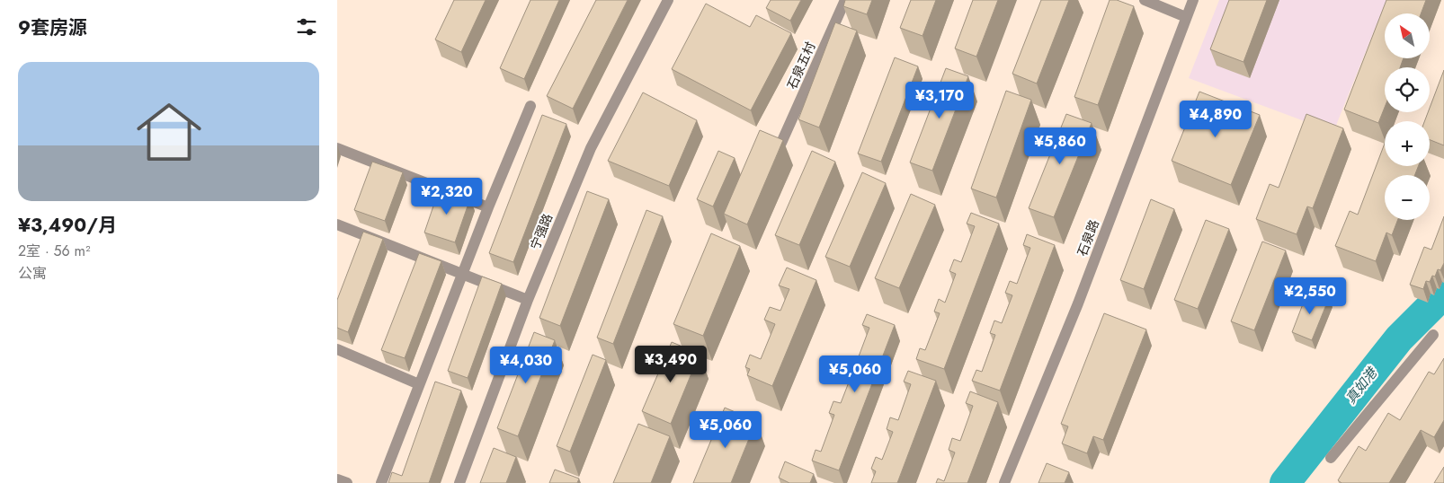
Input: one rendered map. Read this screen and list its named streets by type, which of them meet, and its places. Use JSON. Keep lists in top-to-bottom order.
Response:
{
  "streets": {
    "street": ["石泉五村", "宁强路", "石泉路"]
  },
  "water": ["真如港"],
  "north": "top left",
  "page": {
    "heading": "9套房源",
    "map_buttons": ["+", "−"],
    "list": [
      {
        "name": "¥3,490/月",
        "note": "2室 · 56 m² · 公寓"
      }
    ],
    "price": [
      "¥3,170",
      "¥4,890",
      "¥5,860",
      "¥2,320",
      "¥2,550",
      "¥3,490",
      "¥4,030",
      "¥5,060",
      "¥5,060"
    ]
  }
}
